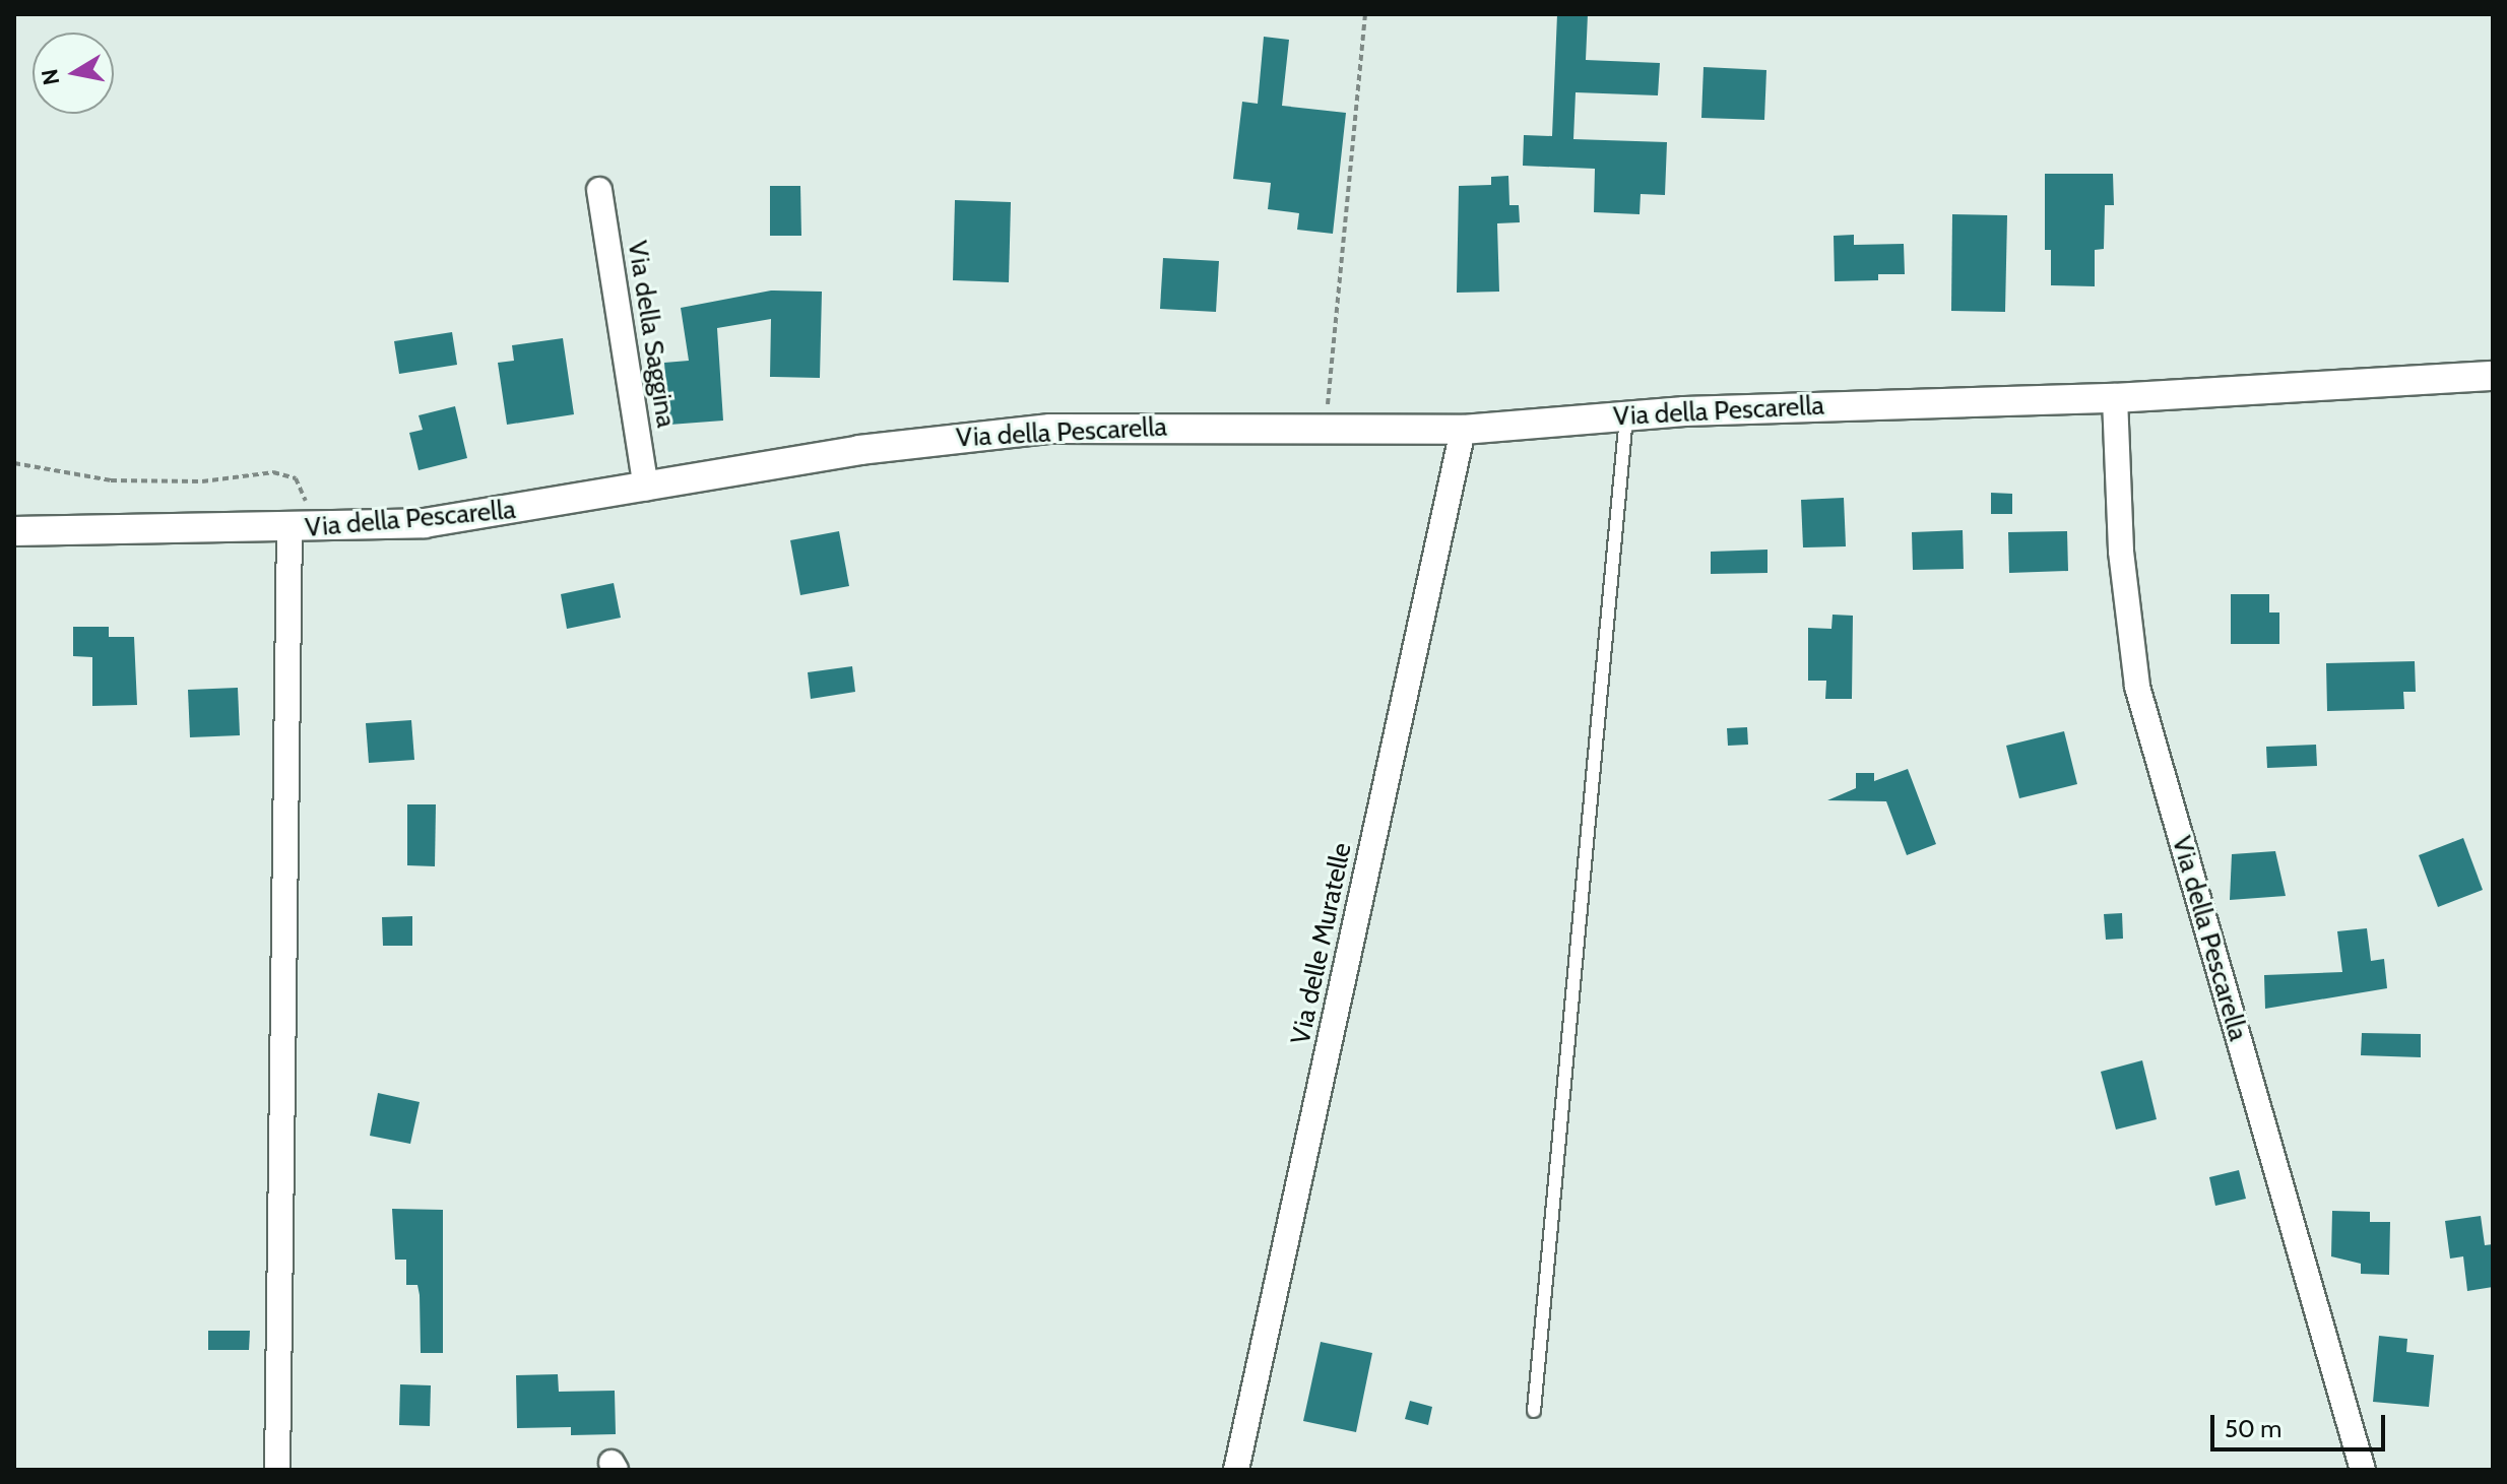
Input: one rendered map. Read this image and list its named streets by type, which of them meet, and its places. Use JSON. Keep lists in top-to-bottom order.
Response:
{
  "streets": {
    "street": ["Via della Saggina", "Via della Pescarella", "Via delle Muratelle"]
  },
  "crossings": [
    ["Via della Saggina", "Via della Pescarella"],
    ["Via della Pescarella", "Via delle Muratelle"]
  ],
  "scale_bar": "50 m",
  "north": "left"
}
